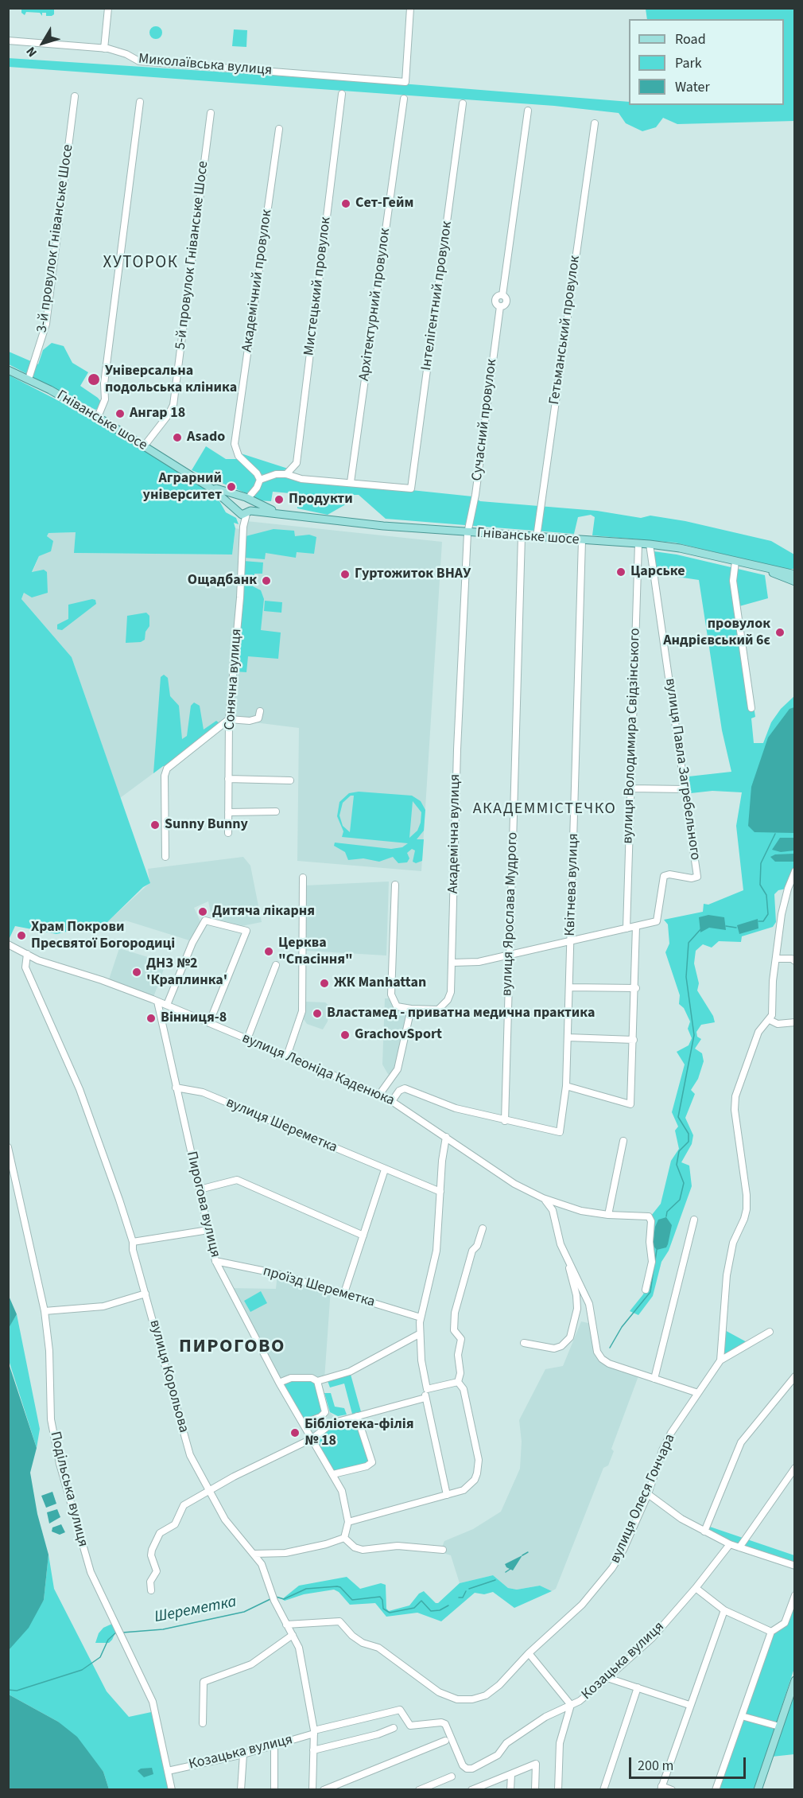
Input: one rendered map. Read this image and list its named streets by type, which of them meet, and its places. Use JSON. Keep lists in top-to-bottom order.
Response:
{
  "streets": {
    "main road": ["Гніванське шосе"],
    "street": [
      "Миколаївська вулиця",
      "3-й провулок Гніванське Шосе",
      "5-й провулок Гніванське Шосе",
      "Академічний провулок",
      "Мистецький провулок",
      "Інтелігентний провулок",
      "Архітектурний провулок",
      "Гетьманський провулок",
      "Сучасний провулок",
      "Сонячна вулиця",
      "вулиця Володимира Свідзінського",
      "вулиця Павла Загребельного",
      "Академічна вулиця",
      "Квітнева вулиця",
      "вулиця Ярослава Мудрого",
      "вулиця Леоніда Каденюка",
      "вулиця Шереметка",
      "Пирогова вулиця",
      "проїзд Шереметка",
      "вулиця Корольова",
      "Подільська вулиця",
      "вулиця Олеся Гончара",
      "Козацька вулиця"
    ]
  },
  "crossings": [
    ["3-й провулок Гніванське Шосе", "Гніванське шосе"],
    ["5-й провулок Гніванське Шосе", "Гніванське шосе"],
    ["Інтелігентний провулок", "Архітектурний провулок"],
    ["Гетьманський провулок", "Гніванське шосе"],
    ["Сучасний провулок", "Гніванське шосе"],
    ["Сучасний провулок", "Академічна вулиця"],
    ["Гніванське шосе", "Сонячна вулиця"],
    ["Гніванське шосе", "вулиця Володимира Свідзінського"],
    ["Гніванське шосе", "вулиця Павла Загребельного"],
    ["Гніванське шосе", "Академічна вулиця"],
    ["Гніванське шосе", "Квітнева вулиця"],
    ["Гніванське шосе", "вулиця Ярослава Мудрого"],
    ["вулиця Володимира Свідзінського", "вулиця Павла Загребельного"],
    ["вулиця Павла Загребельного", "Академічна вулиця"],
    ["вулиця Павла Загребельного", "Квітнева вулиця"],
    ["вулиця Павла Загребельного", "вулиця Ярослава Мудрого"],
    ["Квітнева вулиця", "вулиця Ярослава Мудрого"],
    ["вулиця Леоніда Каденюка", "Пирогова вулиця"],
    ["вулиця Шереметка", "Пирогова вулиця"],
    ["Пирогова вулиця", "проїзд Шереметка"],
    ["вулиця Корольова", "вулиця Олеся Гончара"],
    ["вулиця Корольова", "Козацька вулиця"],
    ["Подільська вулиця", "Козацька вулиця"]
  ],
  "districts": ["ХУТОРОК", "АКАДЕММІСТЕЧКО", "ПИРОГОВО"],
  "water": ["Шереметка"],
  "places": [
    "Сет-Гейм",
    "Універсальна подольська кліника",
    "Ангар 18",
    "Asado",
    "Аграрний університет",
    "Продукти",
    "Царське",
    "Гуртожиток ВНАУ",
    "Ощадбанк",
    "провулок Андрієвський 6є",
    "Sunny Bunny",
    "Дитяча лікарня",
    "Храм Покрови Пресвятої Богородиці",
    "Церква \"Спасіння\"",
    "ДНЗ №2 'Краплинка'",
    "ЖК Manhattan",
    "Властамед - приватна медична практика",
    "Вінниця-8",
    "GrachovSport",
    "Бібліотека-філія № 18"
  ],
  "legend": ["Road", "Park", "Water"],
  "scale_bar": "200 m",
  "north": "bottom left"
}
